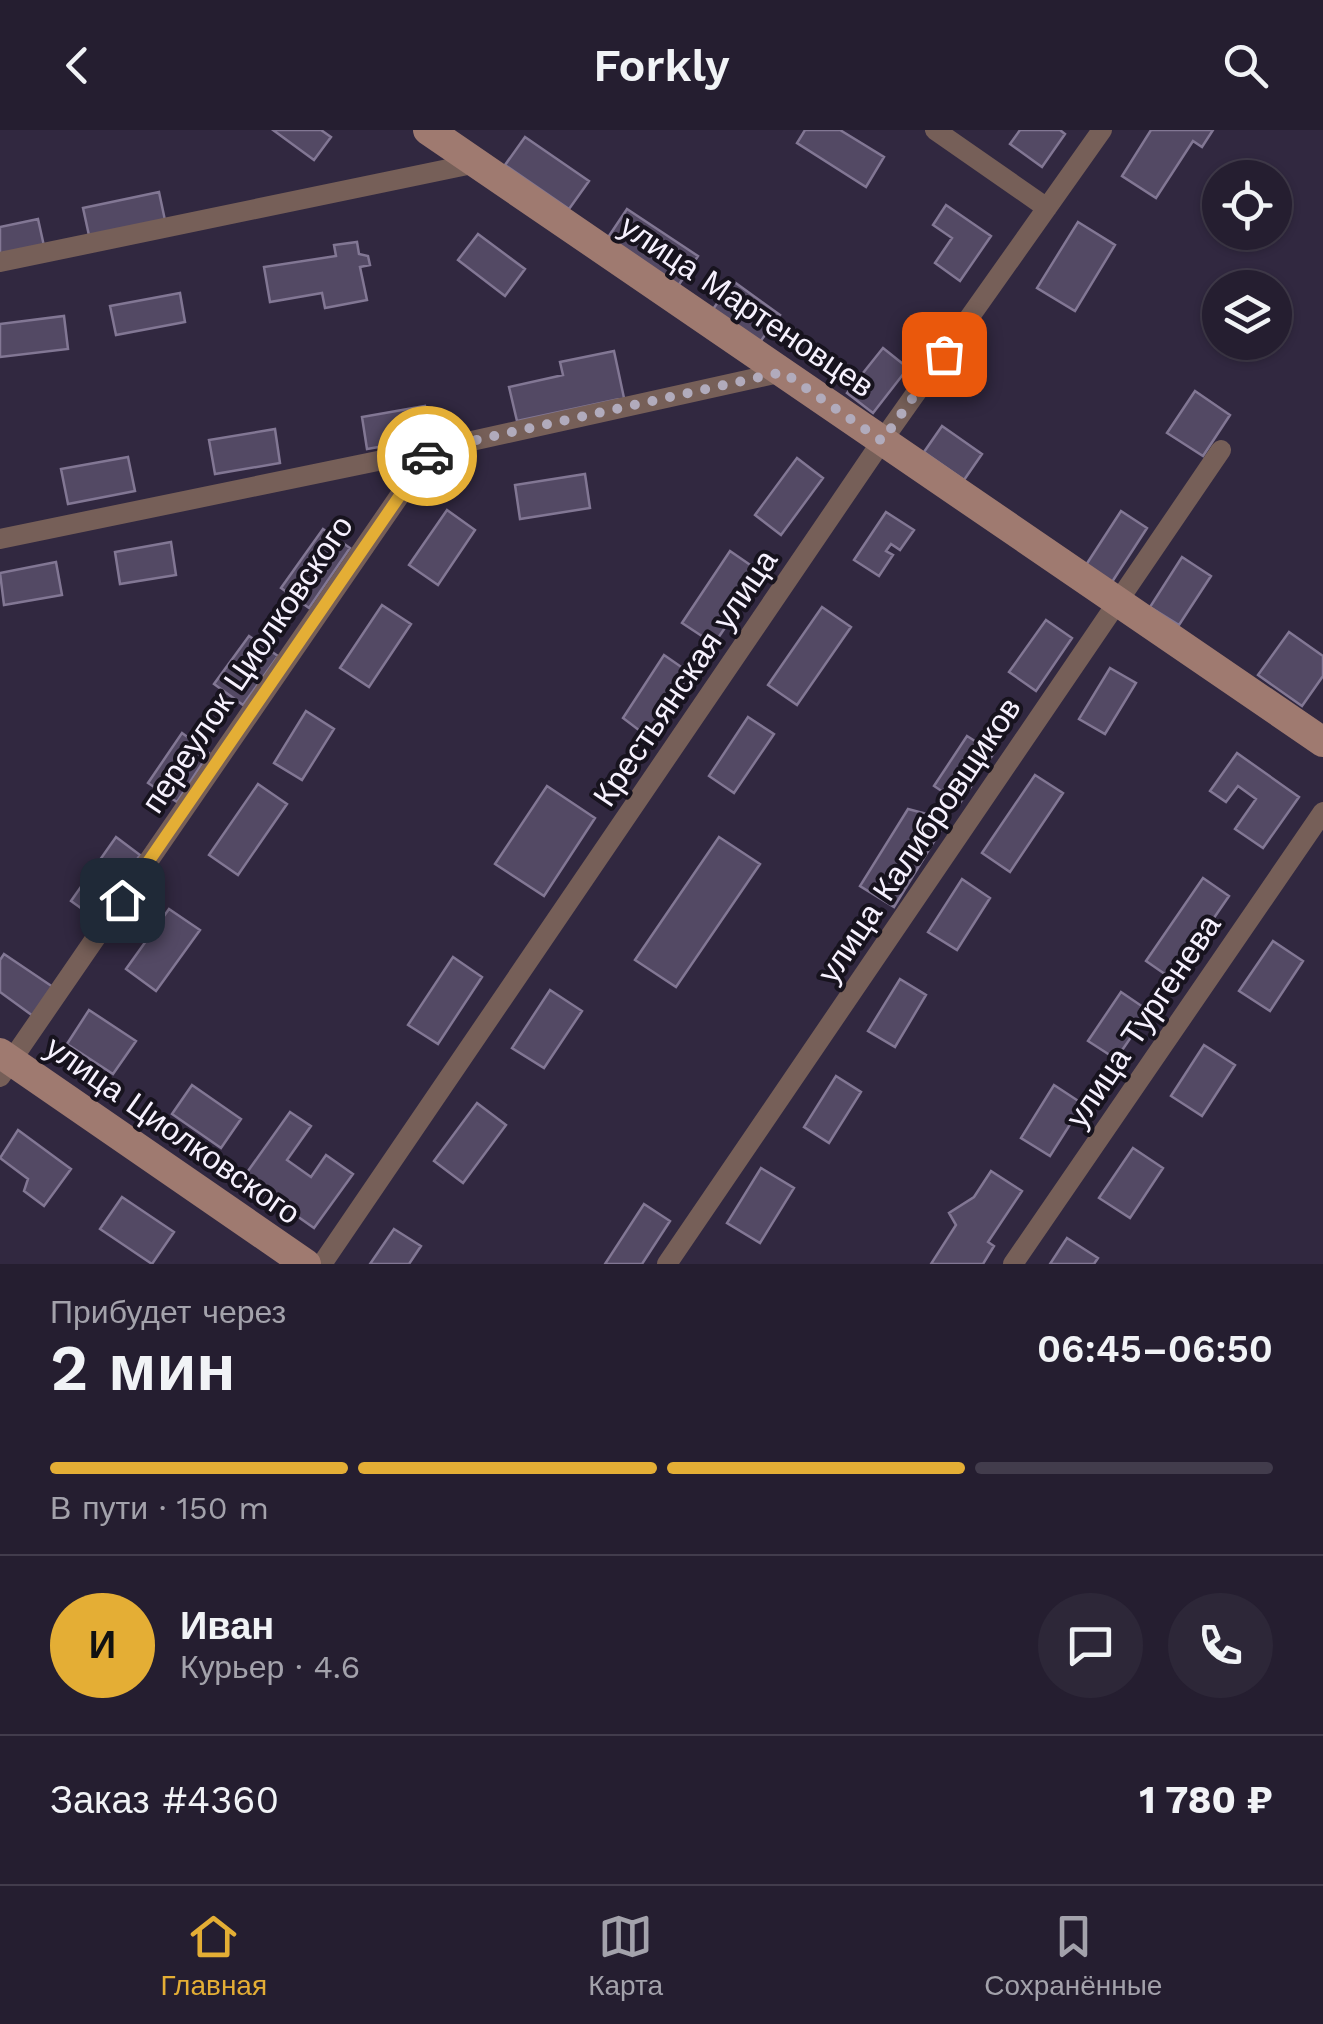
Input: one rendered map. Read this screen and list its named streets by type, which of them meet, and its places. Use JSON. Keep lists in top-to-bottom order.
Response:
{
  "streets": {
    "street": [
      "улица Мартеновцев",
      "переулок Циолковского",
      "Крестьянская улица",
      "улица Калибровщиков",
      "улица Тургенева",
      "улица Циолковского"
    ]
  },
  "crossings": [
    ["улица Мартеновцев", "Крестьянская улица"],
    ["улица Мартеновцев", "улица Калибровщиков"],
    ["переулок Циолковского", "улица Циолковского"]
  ],
  "page": {
    "header": "Forkly",
    "heading": ["2 мин", "Прибудет через", "06:45–06:50"],
    "panel": [
      "Иван",
      "Курьер · 4.6",
      "Заказ #4360",
      "1 780 ₽"
    ],
    "bar": "В пути · 150 m",
    "round": "И",
    "tabs": ["Главная", "Карта", "Сохранённые"]
  }
}
